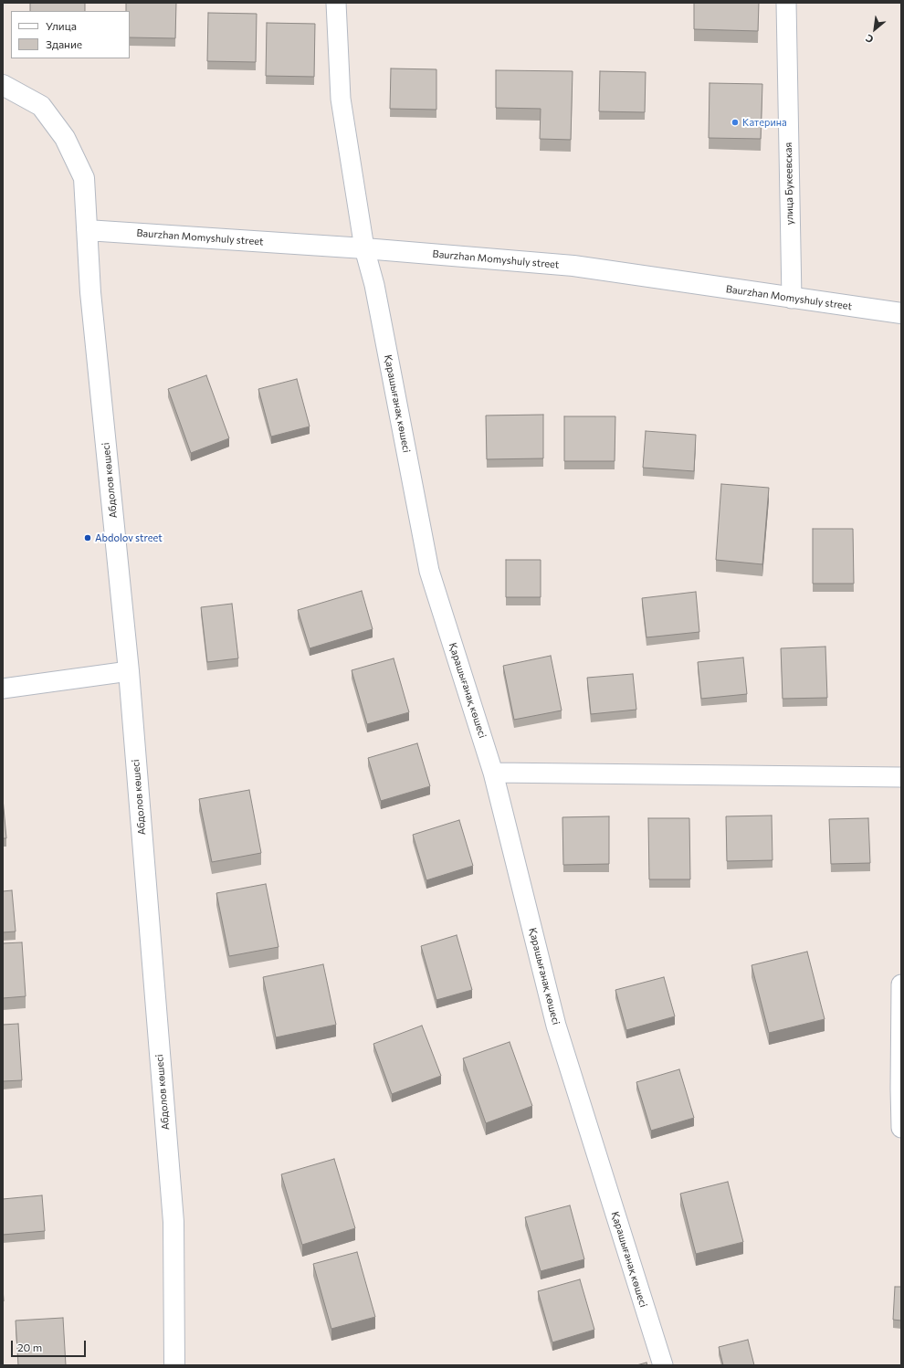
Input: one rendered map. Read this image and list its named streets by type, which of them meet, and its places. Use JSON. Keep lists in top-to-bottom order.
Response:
{
  "streets": {
    "street": [
      "улица Букеевская",
      "Baurzhan Momyshuly street",
      "Қарашығанақ көшесі",
      "Абдолов көшесі"
    ]
  },
  "crossings": [
    ["улица Букеевская", "Baurzhan Momyshuly street"],
    ["Baurzhan Momyshuly street", "Қарашығанақ көшесі"],
    ["Baurzhan Momyshuly street", "Абдолов көшесі"]
  ],
  "places": ["Катерина", "Abdolov street"],
  "legend": ["Улица", "Здание"],
  "scale_bar": "20 m",
  "north": "bottom left"
}
